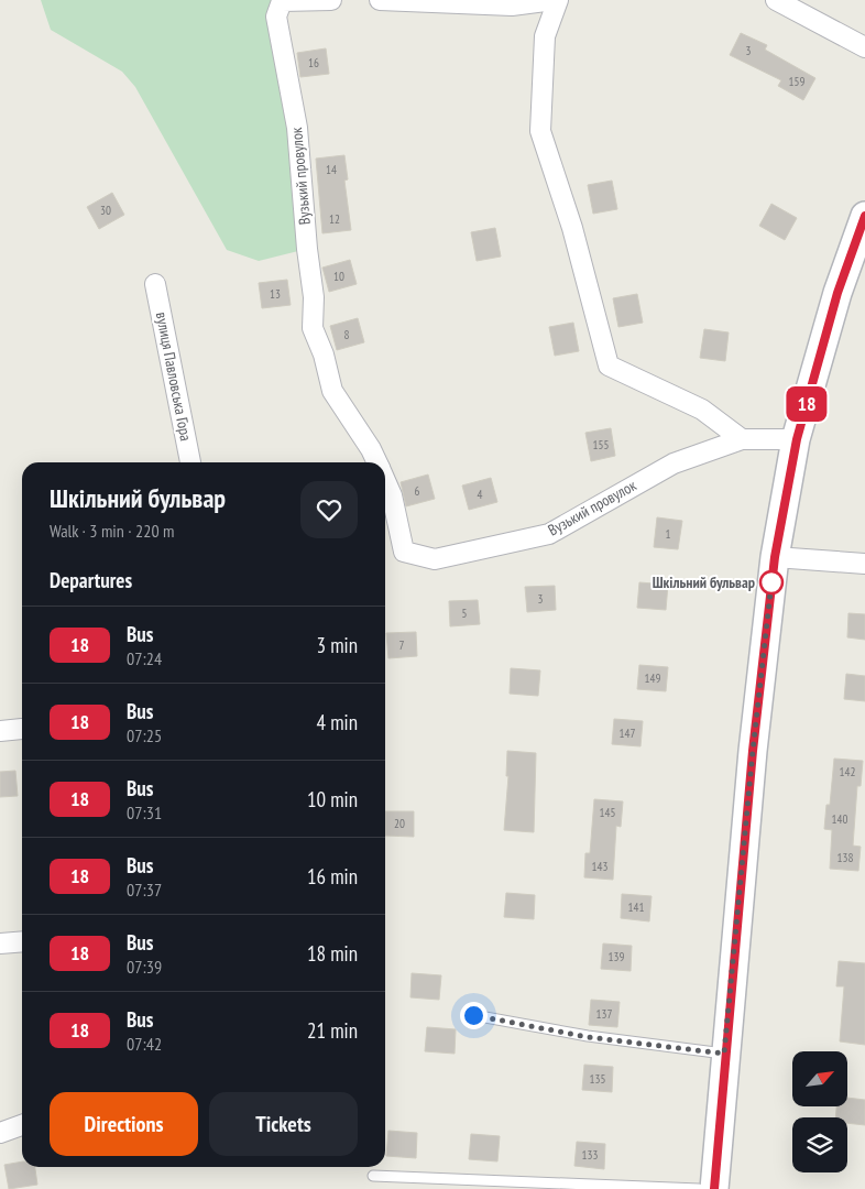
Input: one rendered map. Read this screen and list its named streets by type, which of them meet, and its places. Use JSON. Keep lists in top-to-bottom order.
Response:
{
  "streets": {
    "street": ["Вузький провулок", "вулиця Павловська Гора"]
  },
  "places": ["Шкільний бульвар"],
  "lines": ["bus line 18"],
  "house_numbers": [
    "3",
    "16",
    "159",
    "14",
    "30",
    "12",
    "10",
    "13",
    "8",
    "155",
    "6",
    "4",
    "1",
    "3",
    "5",
    "7",
    "149",
    "147",
    "142",
    "145",
    "140",
    "20",
    "138",
    "143",
    "141",
    "139",
    "137",
    "135",
    "133"
  ],
  "north": "top right",
  "page": {
    "on_map": "18",
    "heading": [
      ["Шкільний бульвар", "Walk · 3 min · 220 m"],
      "Departures"
    ],
    "list": [
      {
        "mark": "18",
        "name": "Bus",
        "note": "07:24",
        "value": "3 min"
      },
      {
        "mark": "18",
        "name": "Bus",
        "note": "07:25",
        "value": "4 min"
      },
      {
        "mark": "18",
        "name": "Bus",
        "note": "07:31",
        "value": "10 min"
      },
      {
        "mark": "18",
        "name": "Bus",
        "note": "07:37",
        "value": "16 min"
      },
      {
        "mark": "18",
        "name": "Bus",
        "note": "07:39",
        "value": "18 min"
      },
      {
        "mark": "18",
        "name": "Bus",
        "note": "07:42",
        "value": "21 min"
      }
    ],
    "buttons": ["Directions", "Tickets"]
  }
}
